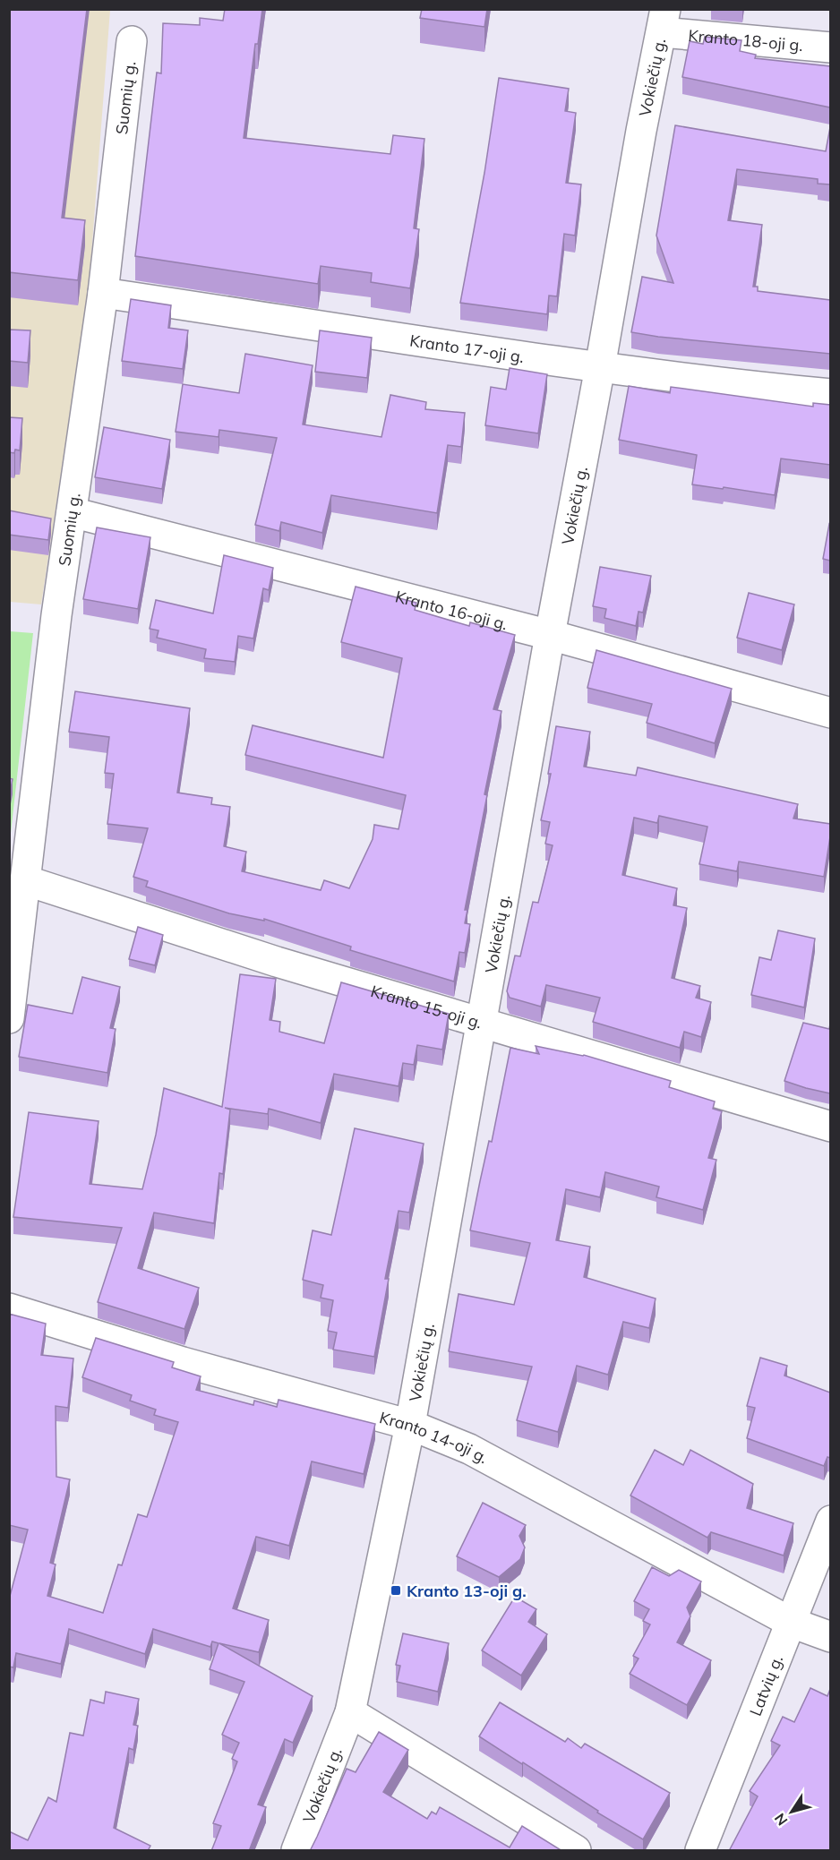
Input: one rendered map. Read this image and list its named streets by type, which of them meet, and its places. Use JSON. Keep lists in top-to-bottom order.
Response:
{
  "streets": {
    "street": [
      "Kranto 18-oji g.",
      "Vokiečių g.",
      "Suomių g.",
      "Kranto 17-oji g.",
      "Kranto 16-oji g.",
      "Kranto 15-oji g.",
      "Kranto 14-oji g.",
      "Latvių g."
    ]
  },
  "crossings": [
    ["Kranto 18-oji g.", "Vokiečių g."],
    ["Vokiečių g.", "Kranto 17-oji g."],
    ["Vokiečių g.", "Kranto 16-oji g."],
    ["Vokiečių g.", "Kranto 15-oji g."],
    ["Vokiečių g.", "Kranto 14-oji g."],
    ["Suomių g.", "Kranto 17-oji g."],
    ["Suomių g.", "Kranto 16-oji g."],
    ["Suomių g.", "Kranto 15-oji g."],
    ["Kranto 14-oji g.", "Latvių g."]
  ],
  "places": {
    "transit": ["Kranto 13-oji g."]
  },
  "north": "bottom left"
}
